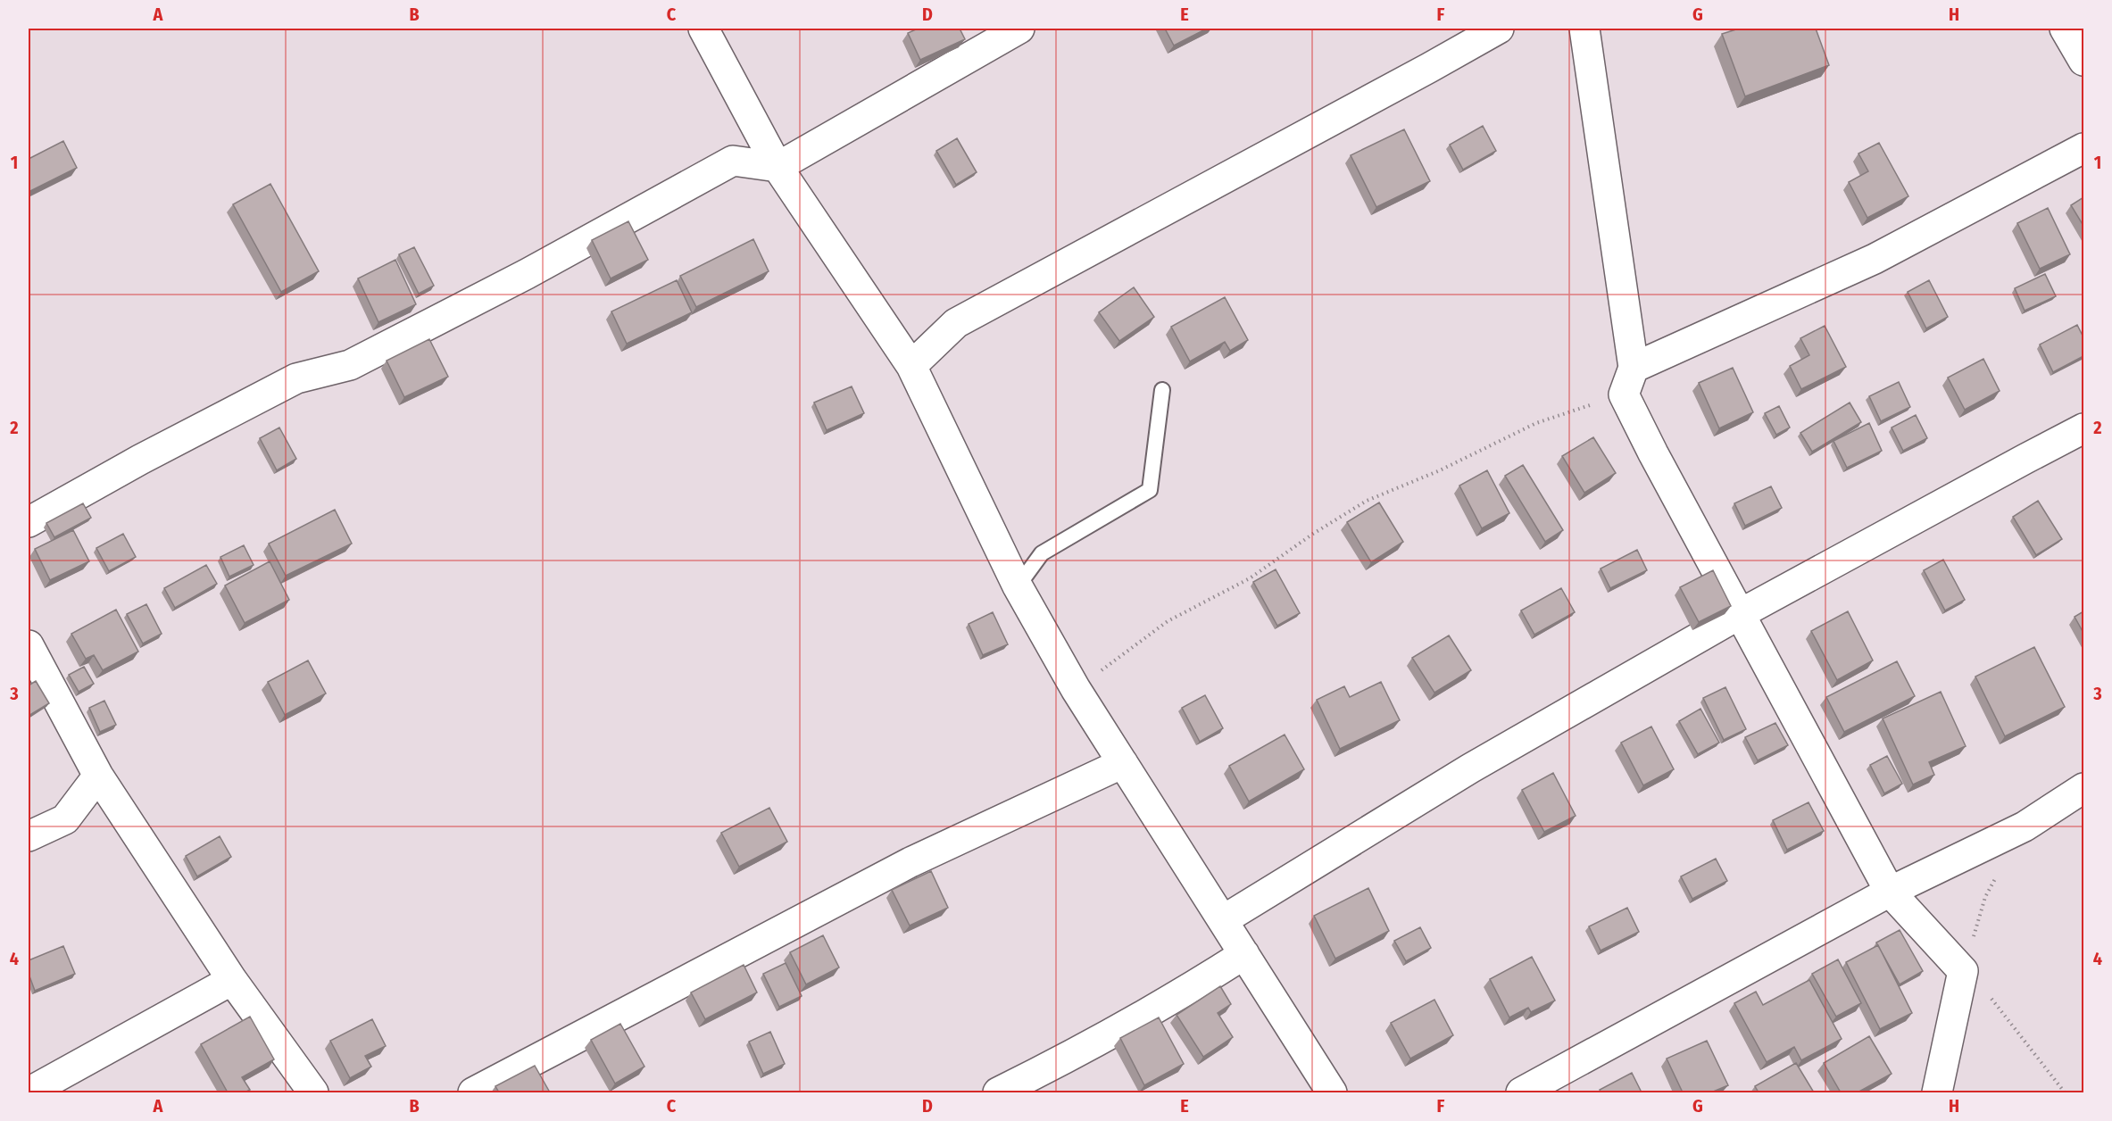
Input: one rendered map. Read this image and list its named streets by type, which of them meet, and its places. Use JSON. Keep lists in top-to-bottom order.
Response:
{
  "grid": {
    "columns": [
      "A",
      "B",
      "C",
      "D",
      "E",
      "F",
      "G",
      "H"
    ],
    "rows": [
      "1",
      "2",
      "3",
      "4"
    ]
  }
}
